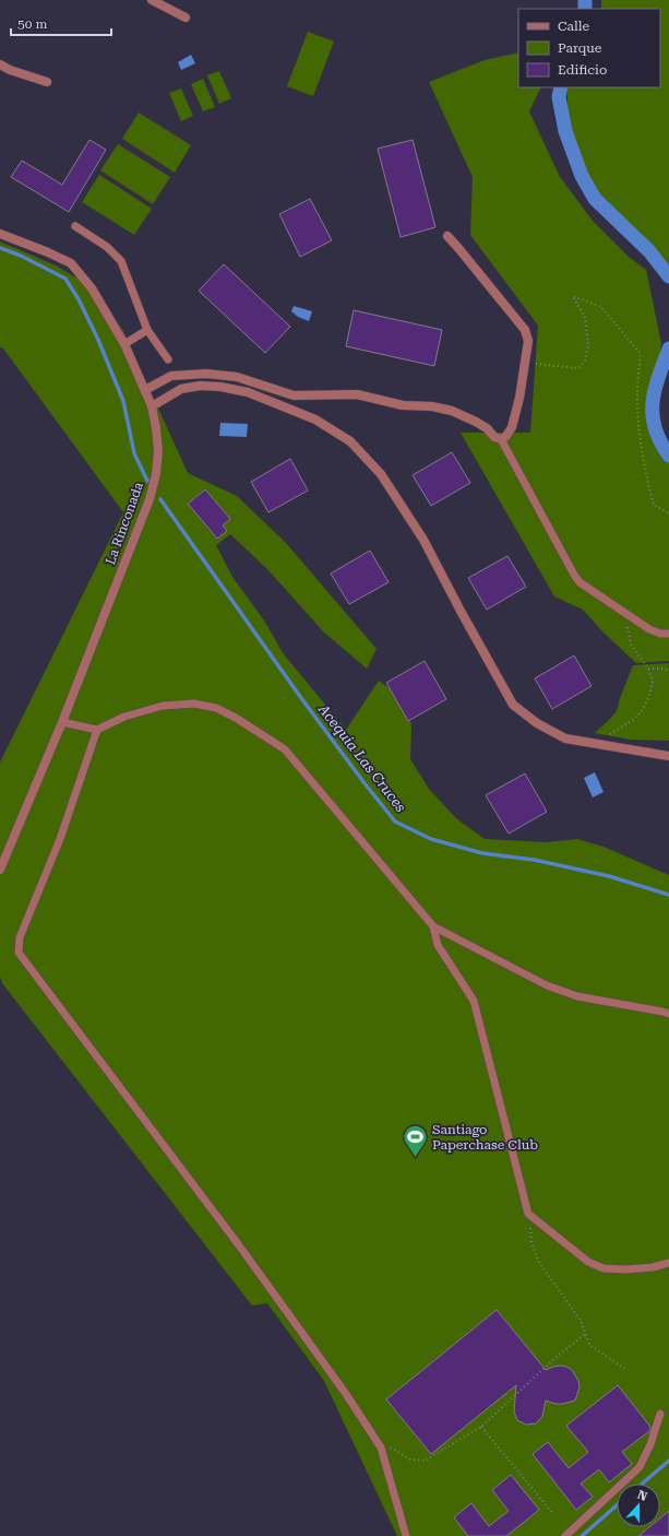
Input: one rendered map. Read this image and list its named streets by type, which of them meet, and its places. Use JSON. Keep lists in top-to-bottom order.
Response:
{
  "streets": {
    "street": ["La Rinconada"]
  },
  "water": ["Acequia Las Cruces"],
  "places": {
    "sports": ["Santiago Paperchase Club"]
  },
  "legend": ["Calle", "Parque", "Edificio"],
  "scale_bar": "50 m",
  "north": "top"
}
